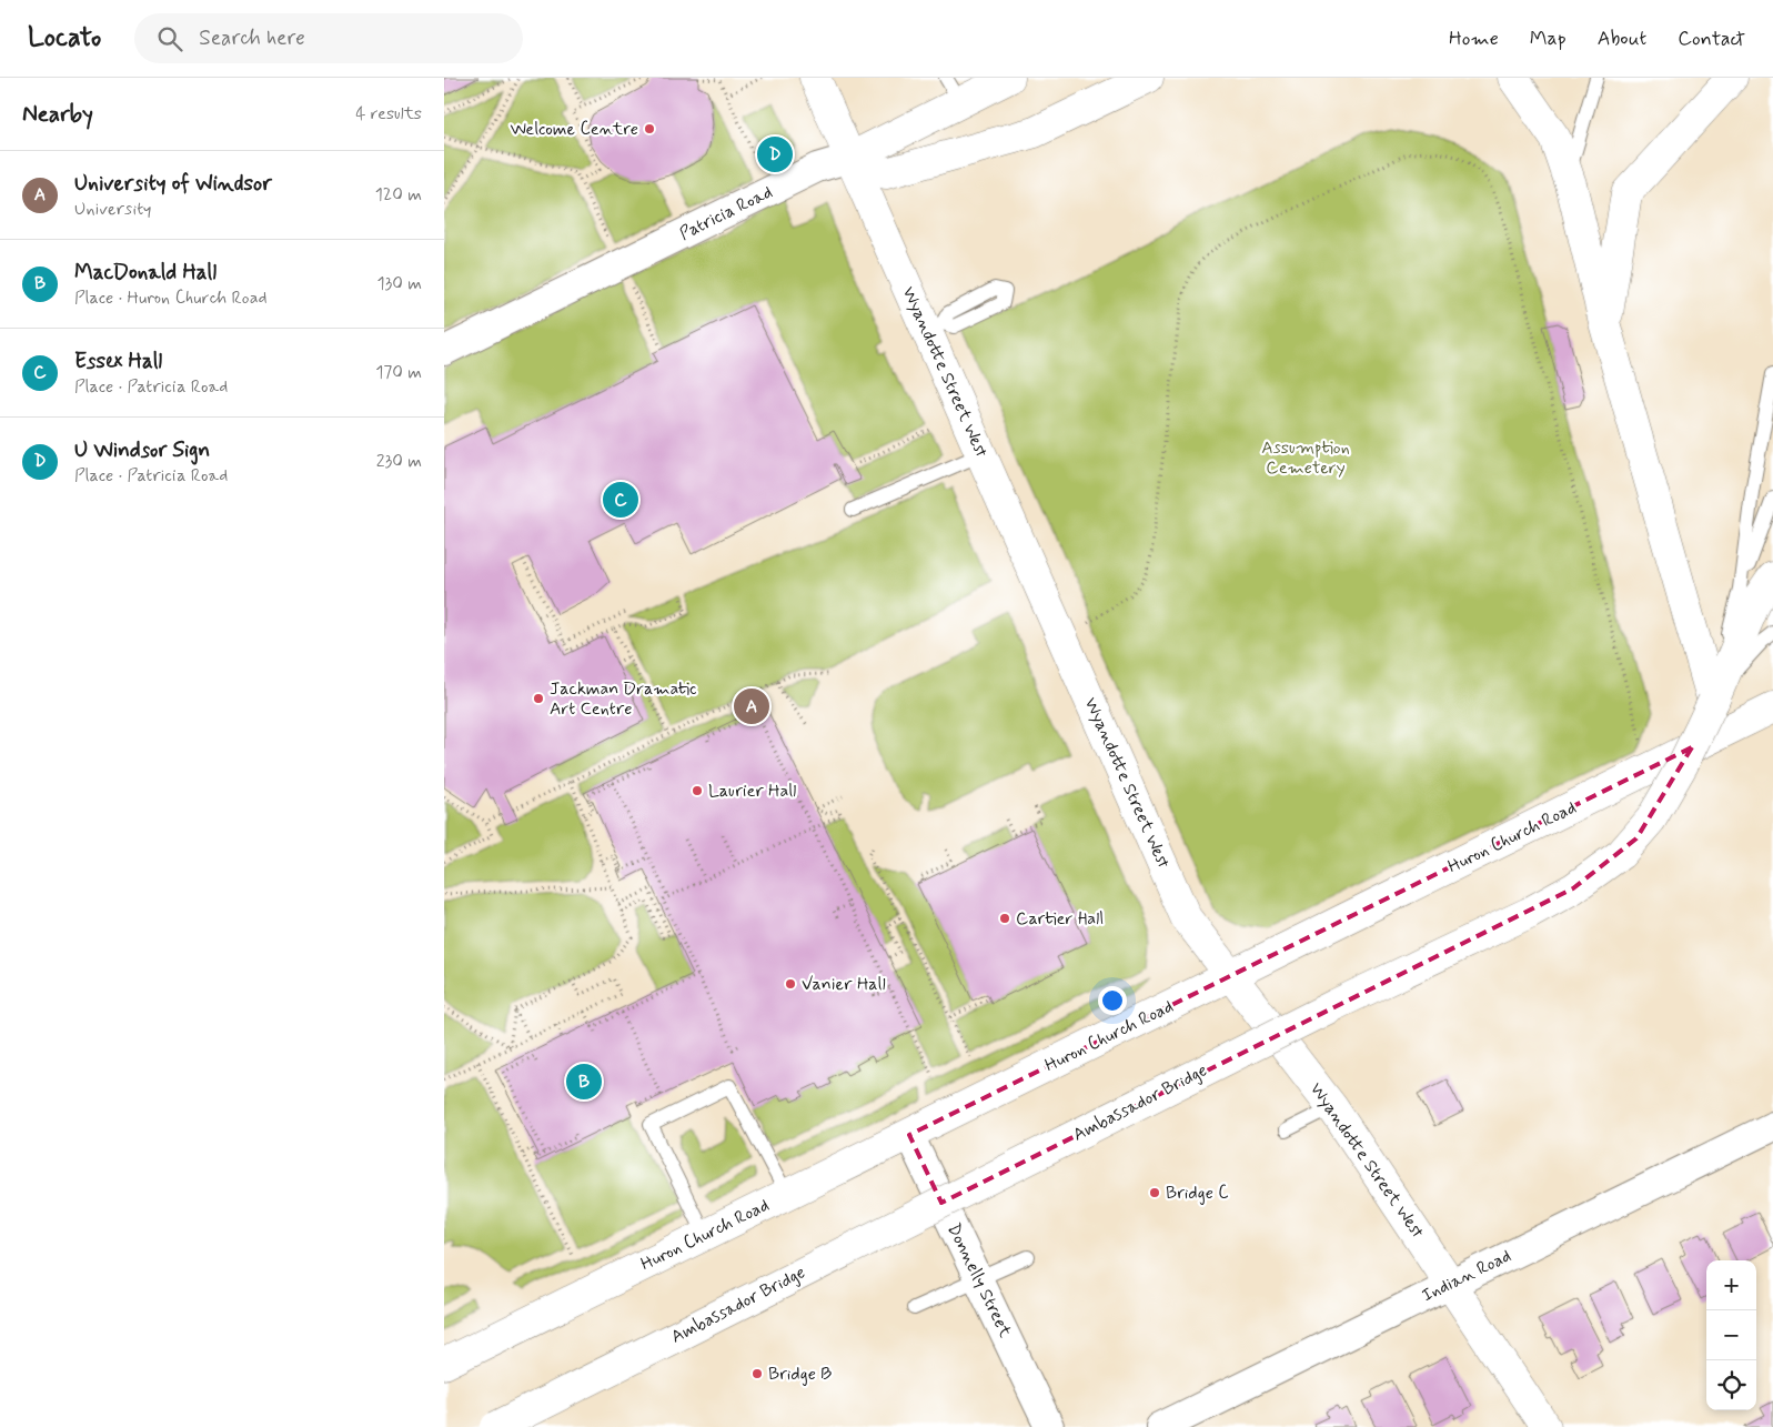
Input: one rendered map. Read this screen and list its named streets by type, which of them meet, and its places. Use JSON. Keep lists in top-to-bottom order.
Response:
{
  "streets": {
    "main road": [
      "Patricia Road",
      "Wyandotte Street West",
      "Huron Church Road",
      "Ambassador Bridge"
    ],
    "street": ["Indian Road", "Donnelly Street"]
  },
  "crossings": [
    ["Patricia Road", "Wyandotte Street West"],
    ["Wyandotte Street West", "Huron Church Road"],
    ["Wyandotte Street West", "Indian Road"],
    ["Huron Church Road", "Donnelly Street"]
  ],
  "parks": ["Assumption Cemetery"],
  "places": [
    "Welcome Centre",
    "Jackman Dramatic Art Centre",
    "Laurier Hall",
    "Cartier Hall",
    "Vanier Hall",
    "Bridge C",
    "Bridge B"
  ],
  "page": {
    "header": "Locato",
    "search": "Search here",
    "nav": [
      "Home",
      "Map",
      "About",
      "Contact"
    ],
    "heading": ["Nearby", "4 results"],
    "pins": [
      "D",
      "C",
      "A",
      "B"
    ],
    "list": [
      {
        "mark": "A",
        "name": "University of Windsor",
        "note": "University",
        "value": "120 m"
      },
      {
        "mark": "B",
        "name": "MacDonald Hall",
        "note": "Place · Huron Church Road",
        "value": "130 m"
      },
      {
        "mark": "C",
        "name": "Essex Hall",
        "note": "Place · Patricia Road",
        "value": "170 m"
      },
      {
        "mark": "D",
        "name": "U Windsor Sign",
        "note": "Place · Patricia Road",
        "value": "230 m"
      }
    ],
    "map_buttons": ["+", "−"]
  }
}
